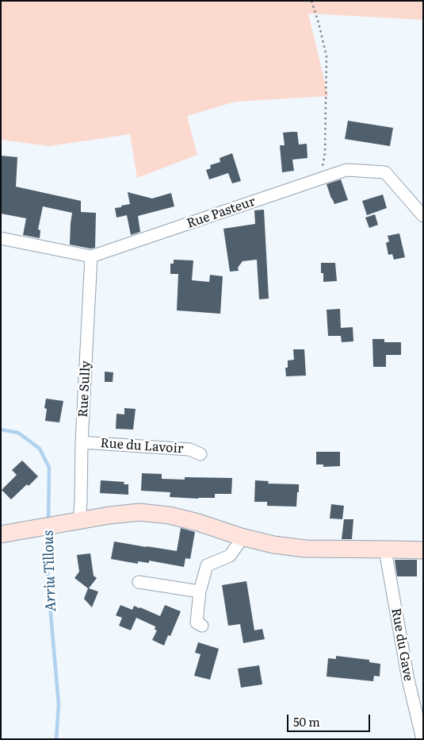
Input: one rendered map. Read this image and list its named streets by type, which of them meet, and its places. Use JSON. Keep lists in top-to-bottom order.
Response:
{
  "streets": {
    "street": [
      "Rue Pasteur",
      "Rue Sully",
      "Rue du Lavoir",
      "Rue du Gave"
    ]
  },
  "crossings": [
    ["Rue Pasteur", "Rue Sully"],
    ["Rue Sully", "Rue du Lavoir"]
  ],
  "water": ["Arriu Tillous"],
  "scale_bar": "50 m"
}
